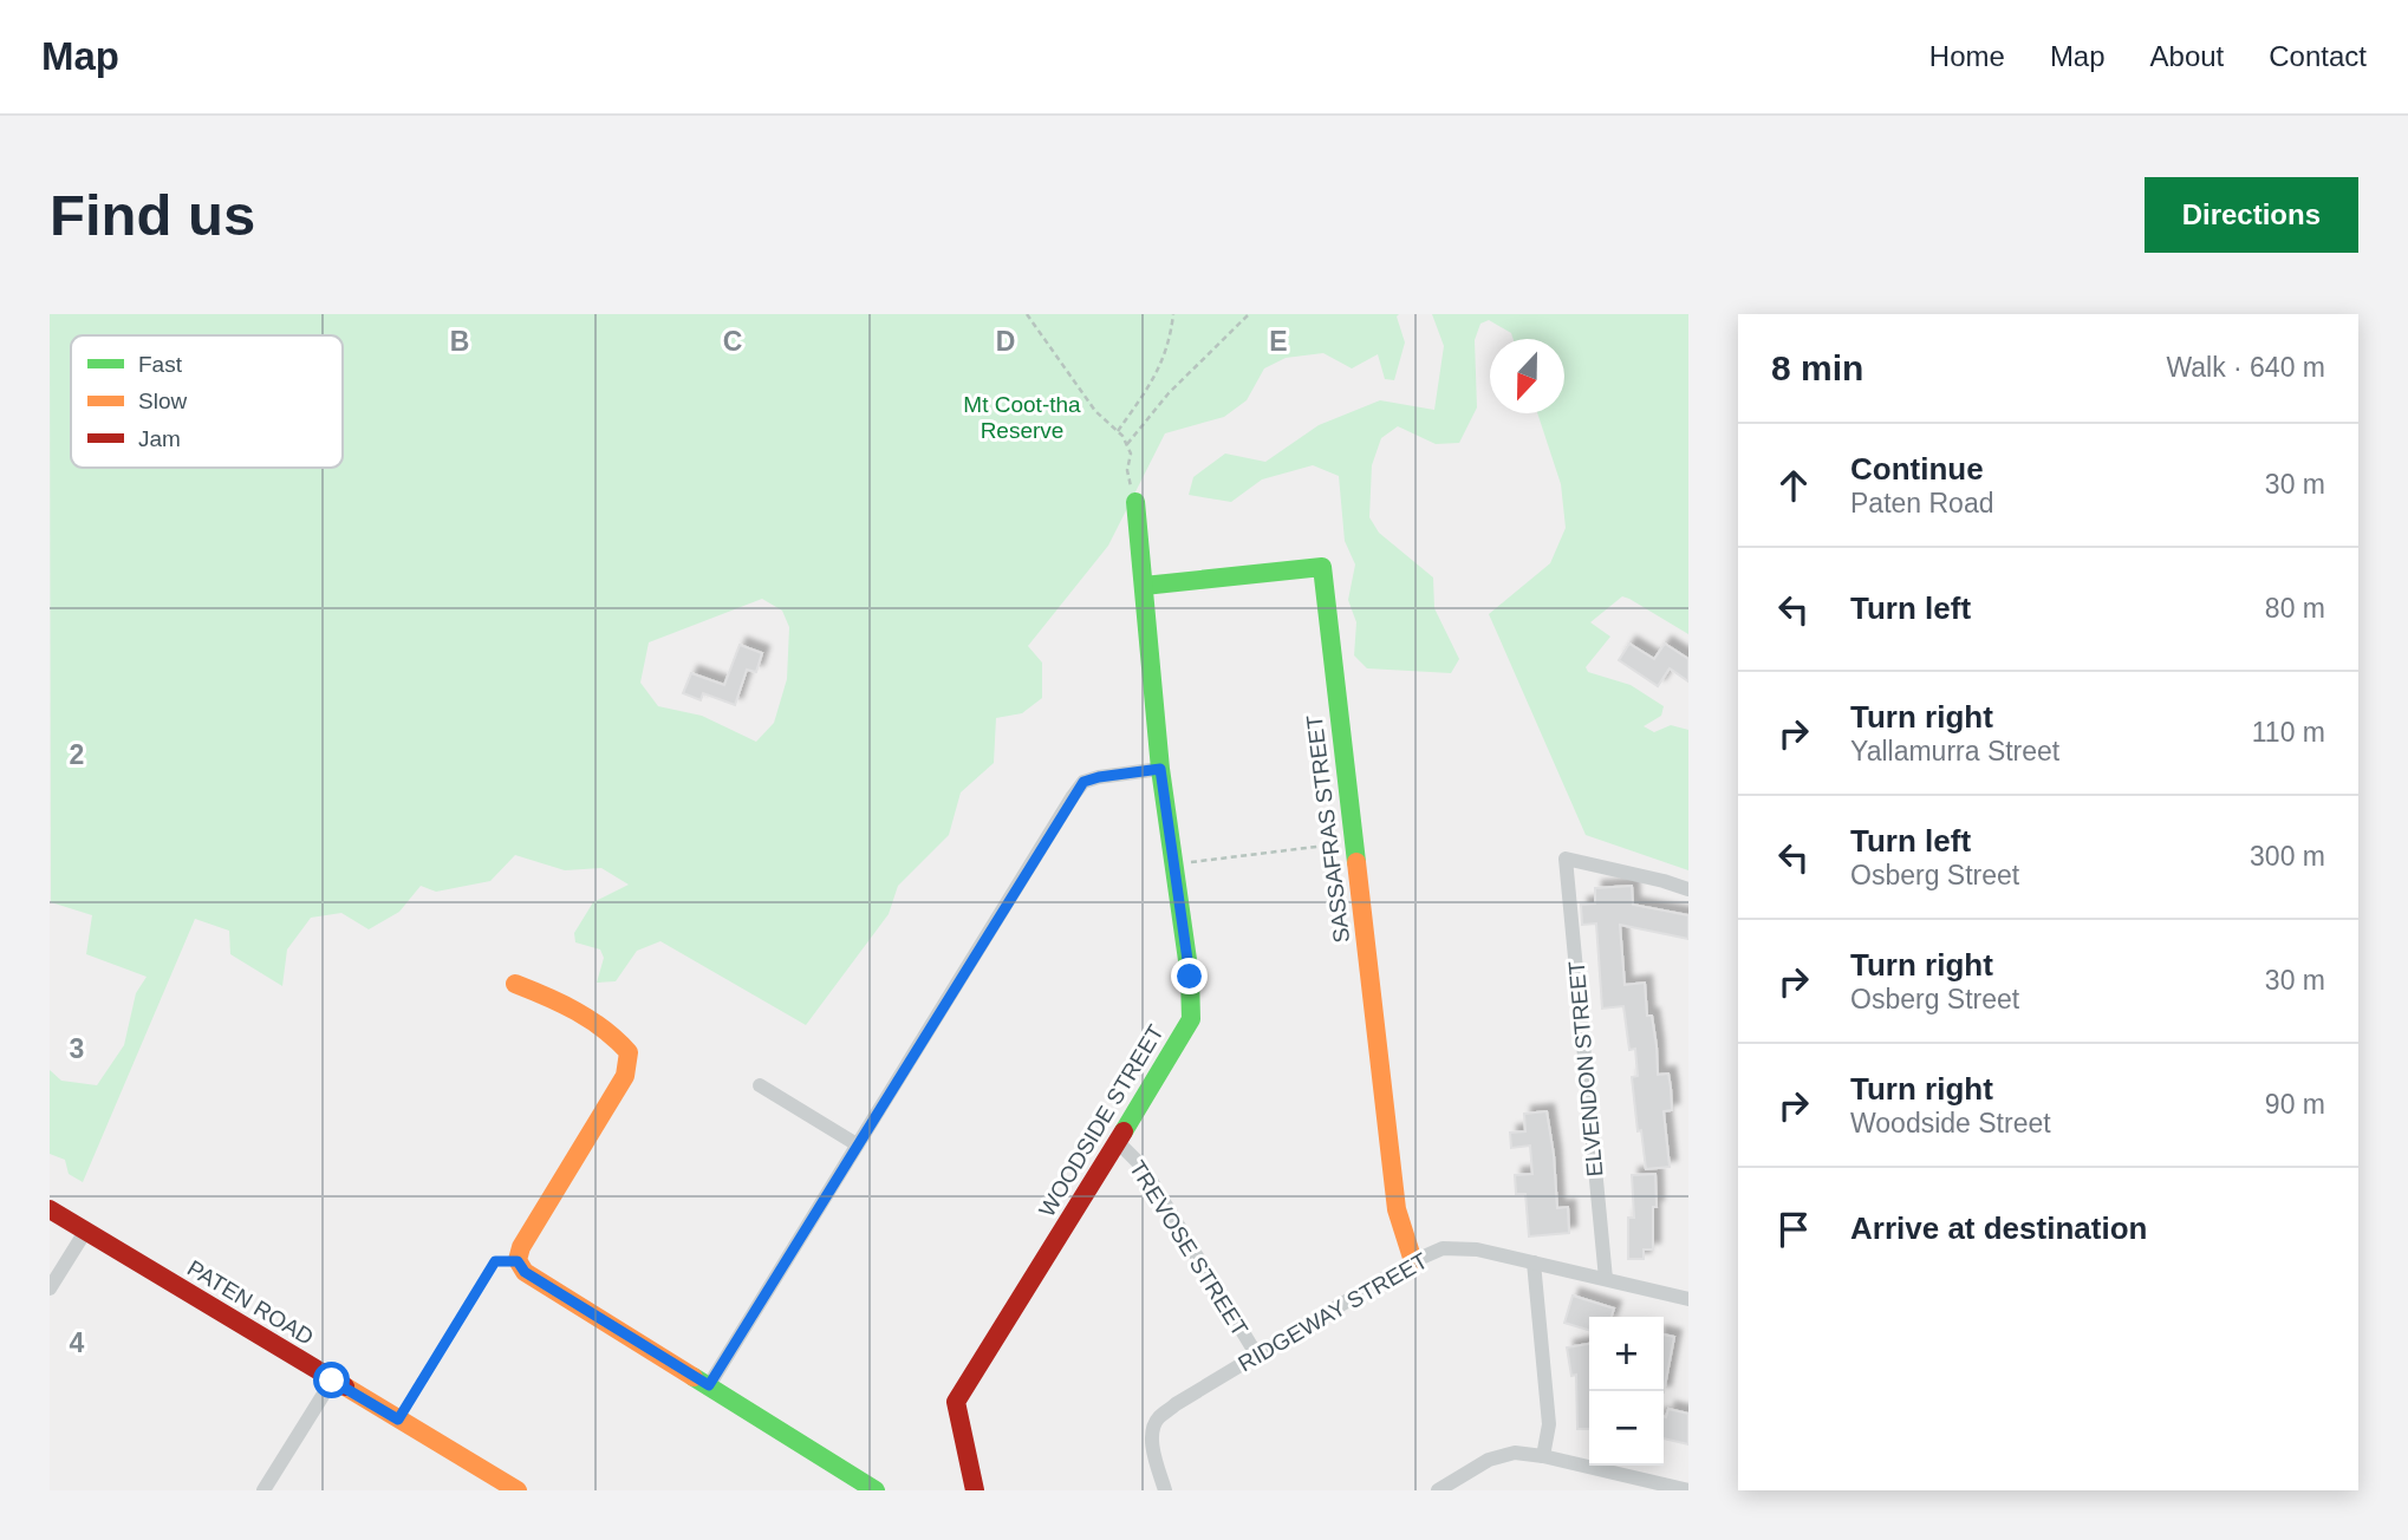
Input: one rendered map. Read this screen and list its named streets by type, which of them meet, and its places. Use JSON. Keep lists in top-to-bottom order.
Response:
{
  "streets": {
    "street": [
      "SASSAFRAS STREET",
      "ELVENDON STREET",
      "WOODSIDE STREET",
      "TREVOSE STREET",
      "PATEN ROAD",
      "RIDGEWAY STREET"
    ]
  },
  "crossings": [
    ["SASSAFRAS STREET", "WOODSIDE STREET"],
    ["SASSAFRAS STREET", "RIDGEWAY STREET"],
    ["ELVENDON STREET", "RIDGEWAY STREET"],
    ["WOODSIDE STREET", "TREVOSE STREET"],
    ["TREVOSE STREET", "RIDGEWAY STREET"]
  ],
  "parks": ["Mt Coot-tha Reserve"],
  "legend": ["Fast", "Slow", "Jam"],
  "north": "bottom",
  "page": {
    "header": "Map",
    "nav": [
      "Home",
      "Map",
      "About",
      "Contact"
    ],
    "buttons": "Directions",
    "title": "Find us",
    "heading": ["8 min", "Walk · 640 m"],
    "list": [
      ["Continue", "Paten Road", "30 m"],
      ["Turn left", "80 m"],
      ["Turn right", "Yallamurra Street", "110 m"],
      ["Turn left", "Osberg Street", "300 m"],
      ["Turn right", "Osberg Street", "30 m"],
      ["Turn right", "Woodside Street", "90 m"],
      "Arrive at destination"
    ],
    "map_buttons": ["+", "−"]
  },
  "grid": {
    "columns": [
      "B",
      "C",
      "D",
      "E"
    ],
    "rows": ["2", "3", "4"]
  }
}
